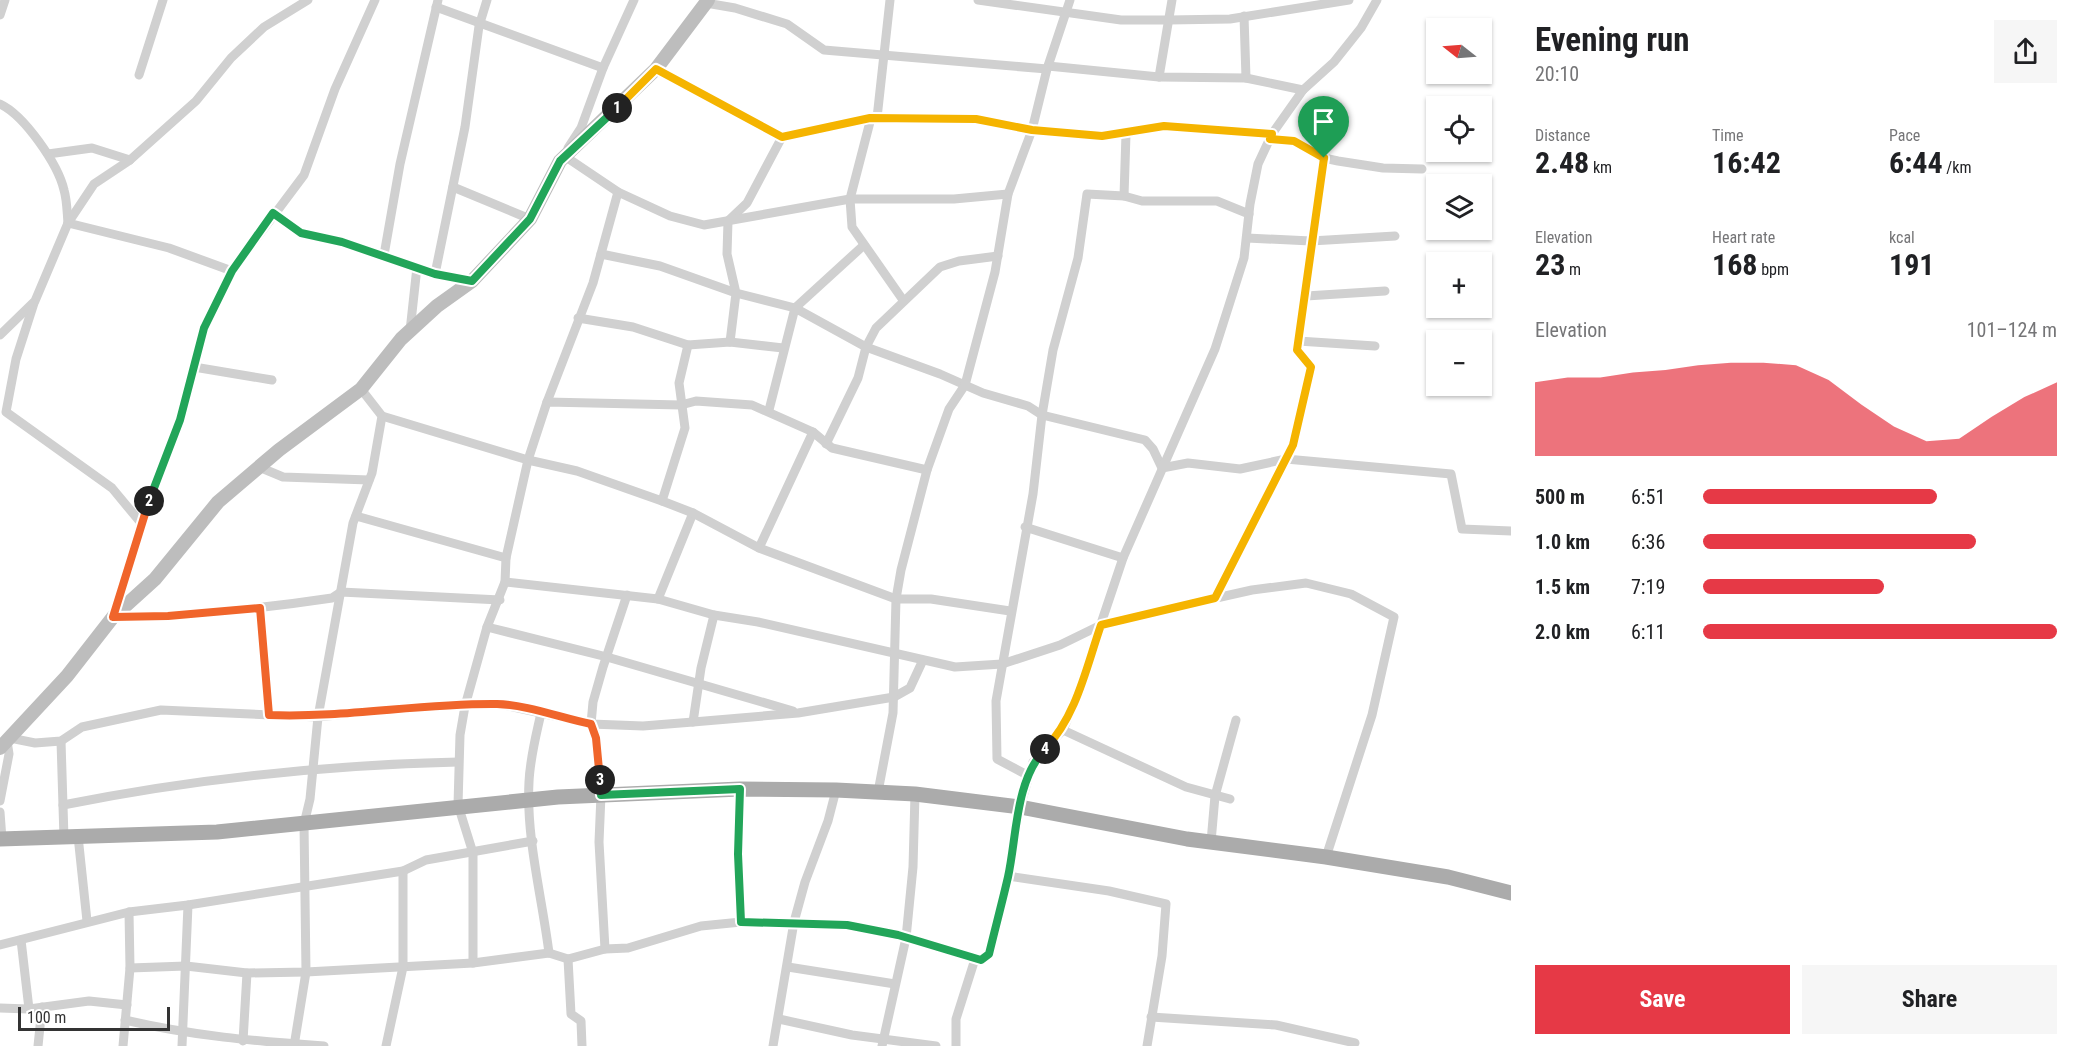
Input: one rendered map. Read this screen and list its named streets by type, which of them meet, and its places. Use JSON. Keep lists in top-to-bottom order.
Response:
{
  "scale_bar": "100 m",
  "north": "left",
  "page": {
    "heading": ["Evening run", "20:10"],
    "map_buttons": ["+", "−"],
    "pins": [
      "1",
      "2",
      "4",
      "3"
    ],
    "stats": [
      ["Distance", "2.48 km"],
      ["Time", "16:42"],
      ["Pace", "6:44 /km"],
      ["Elevation", "23 m"],
      ["Heart rate", "168 bpm"],
      ["kcal", "191"]
    ],
    "chart": ["Elevation", "101–124 m"],
    "list": [
      {
        "name": "500 m",
        "note": "6:51"
      },
      {
        "name": "1.0 km",
        "note": "6:36"
      },
      {
        "name": "1.5 km",
        "note": "7:19"
      },
      {
        "name": "2.0 km",
        "note": "6:11"
      }
    ],
    "buttons": ["Save", "Share"],
    "scale": "100 m"
  }
}
